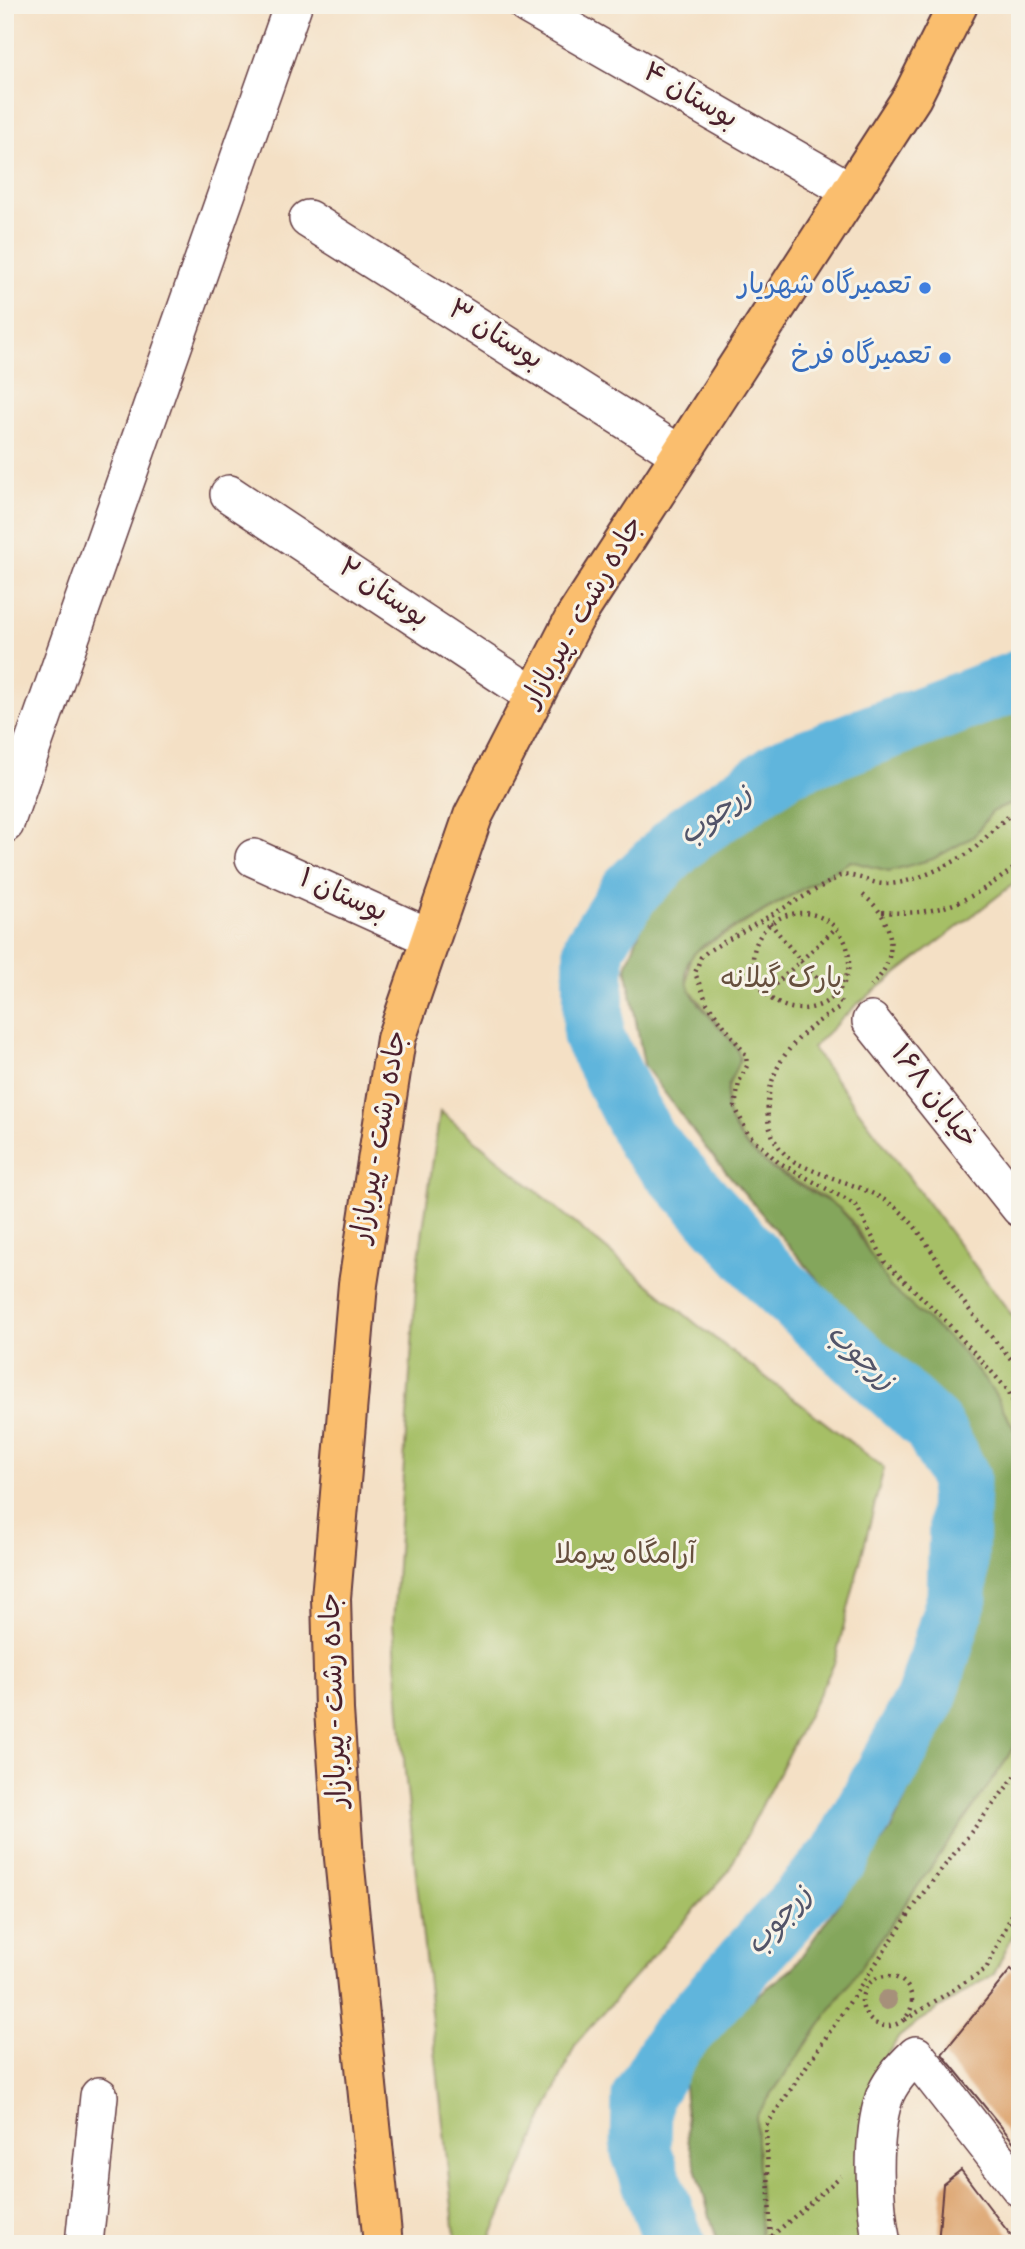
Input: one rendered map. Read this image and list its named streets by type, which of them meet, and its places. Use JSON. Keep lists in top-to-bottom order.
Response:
{
  "streets": {
    "main road": ["جاده رشت - پیربازار"],
    "street": [
      "بوستان ۴",
      "بوستان ۳",
      "بوستان ۲",
      "بوستان ۱",
      "خیابان ۱۶۸"
    ]
  },
  "crossings": [
    ["بوستان ۴", "جاده رشت - پیربازار"],
    ["بوستان ۳", "جاده رشت - پیربازار"],
    ["بوستان ۲", "جاده رشت - پیربازار"],
    ["جاده رشت - پیربازار", "بوستان ۱"]
  ],
  "water": ["زرجوب"],
  "parks": ["پارک گیلانه", "آرامگاه پیرملا"],
  "places": ["تعمیرگاه شهریار", "تعمیرگاه فرخ"]
}
